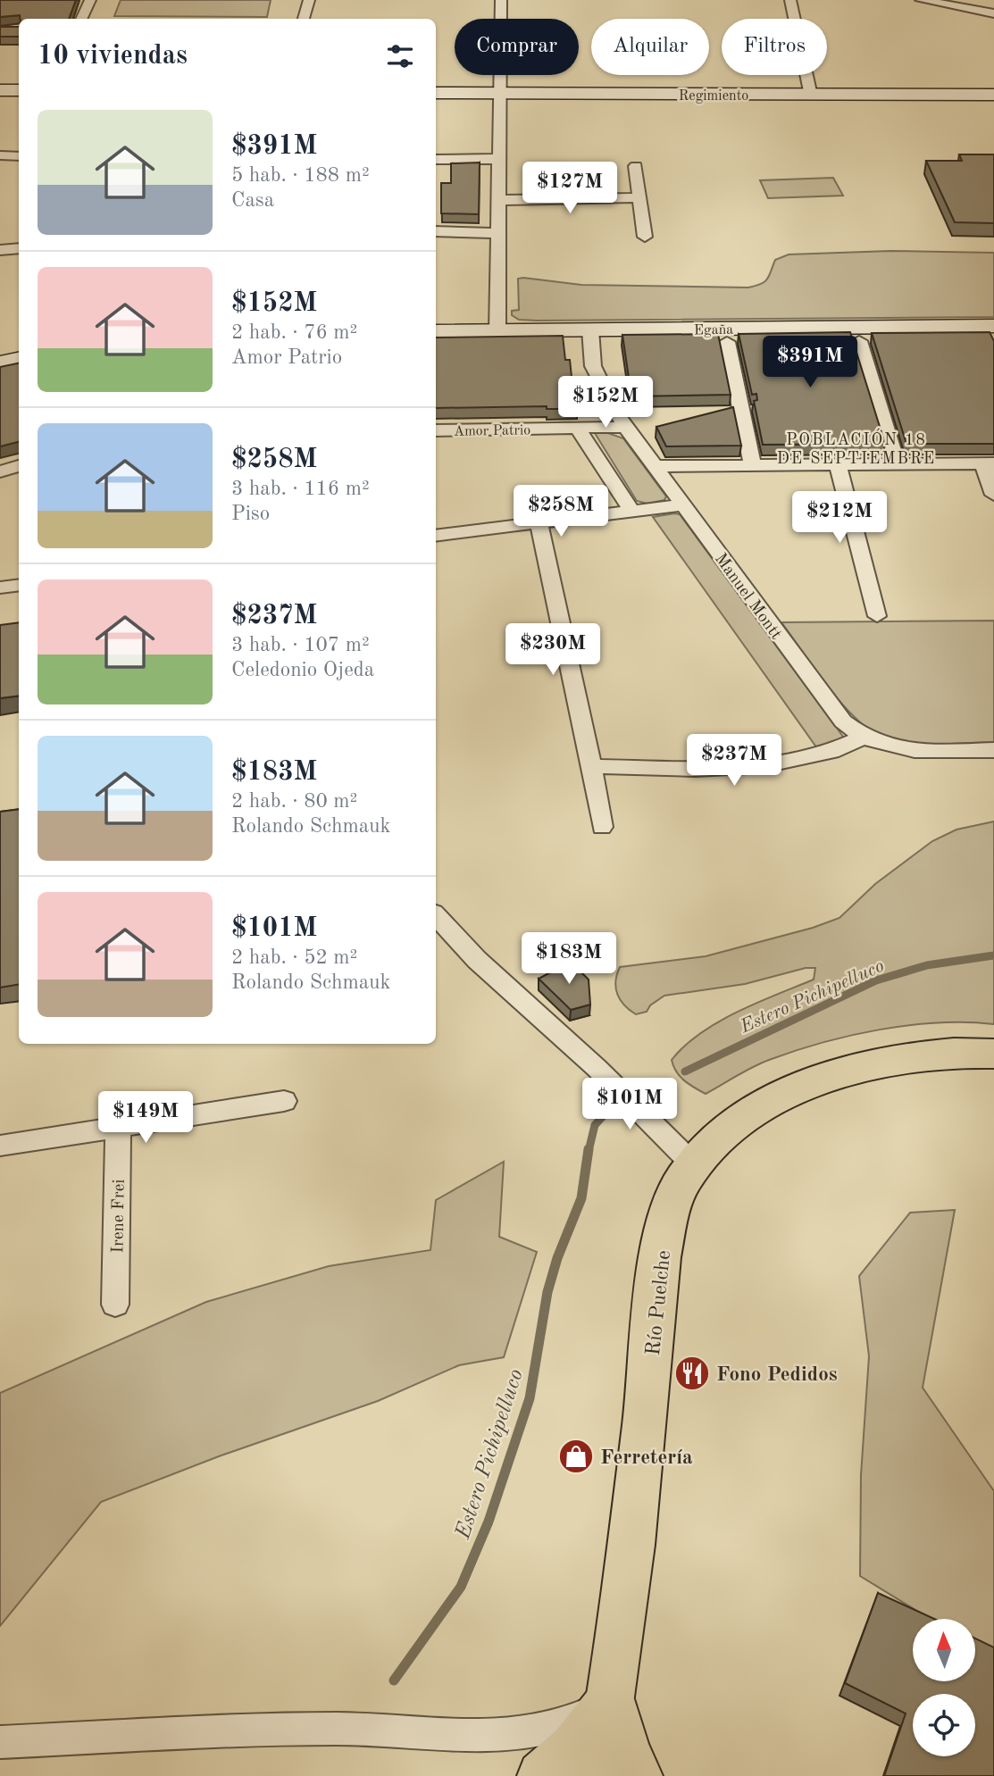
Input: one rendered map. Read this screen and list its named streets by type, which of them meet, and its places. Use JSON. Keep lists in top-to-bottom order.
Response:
{
  "streets": {
    "main road": ["Regimiento", "Egaña", "Río Puelche"],
    "street": ["Amor Patrio", "Manuel Montt", "Irene Frei"]
  },
  "crossings": [
    ["Egaña", "Manuel Montt"],
    ["Amor Patrio", "Manuel Montt"]
  ],
  "districts": ["POBLACIÓN 18 DE SEPTIEMBRE"],
  "water": ["Estero Pichipelluco"],
  "places": {
    "restaurant": ["Fono Pedidos"],
    "shop": ["Ferretería"]
  },
  "north": "top",
  "page": {
    "chip": ["Comprar", "Alquilar", "Filtros"],
    "heading": "10 viviendas",
    "list": [
      {
        "name": "$391M",
        "note": "5 hab. · 188 m² · Casa"
      },
      {
        "name": "$152M",
        "note": "2 hab. · 76 m² · Amor Patrio"
      },
      {
        "name": "$258M",
        "note": "3 hab. · 116 m² · Piso"
      },
      {
        "name": "$237M",
        "note": "3 hab. · 107 m² · Celedonio Ojeda"
      },
      {
        "name": "$183M",
        "note": "2 hab. · 80 m² · Rolando Schmauk"
      },
      {
        "name": "$101M",
        "note": "2 hab. · 52 m² · Rolando Schmauk"
      }
    ],
    "price": [
      "$127M",
      "$391M",
      "$152M",
      "$258M",
      "$212M",
      "$230M",
      "$237M",
      "$183M",
      "$101M",
      "$149M"
    ]
  }
}
